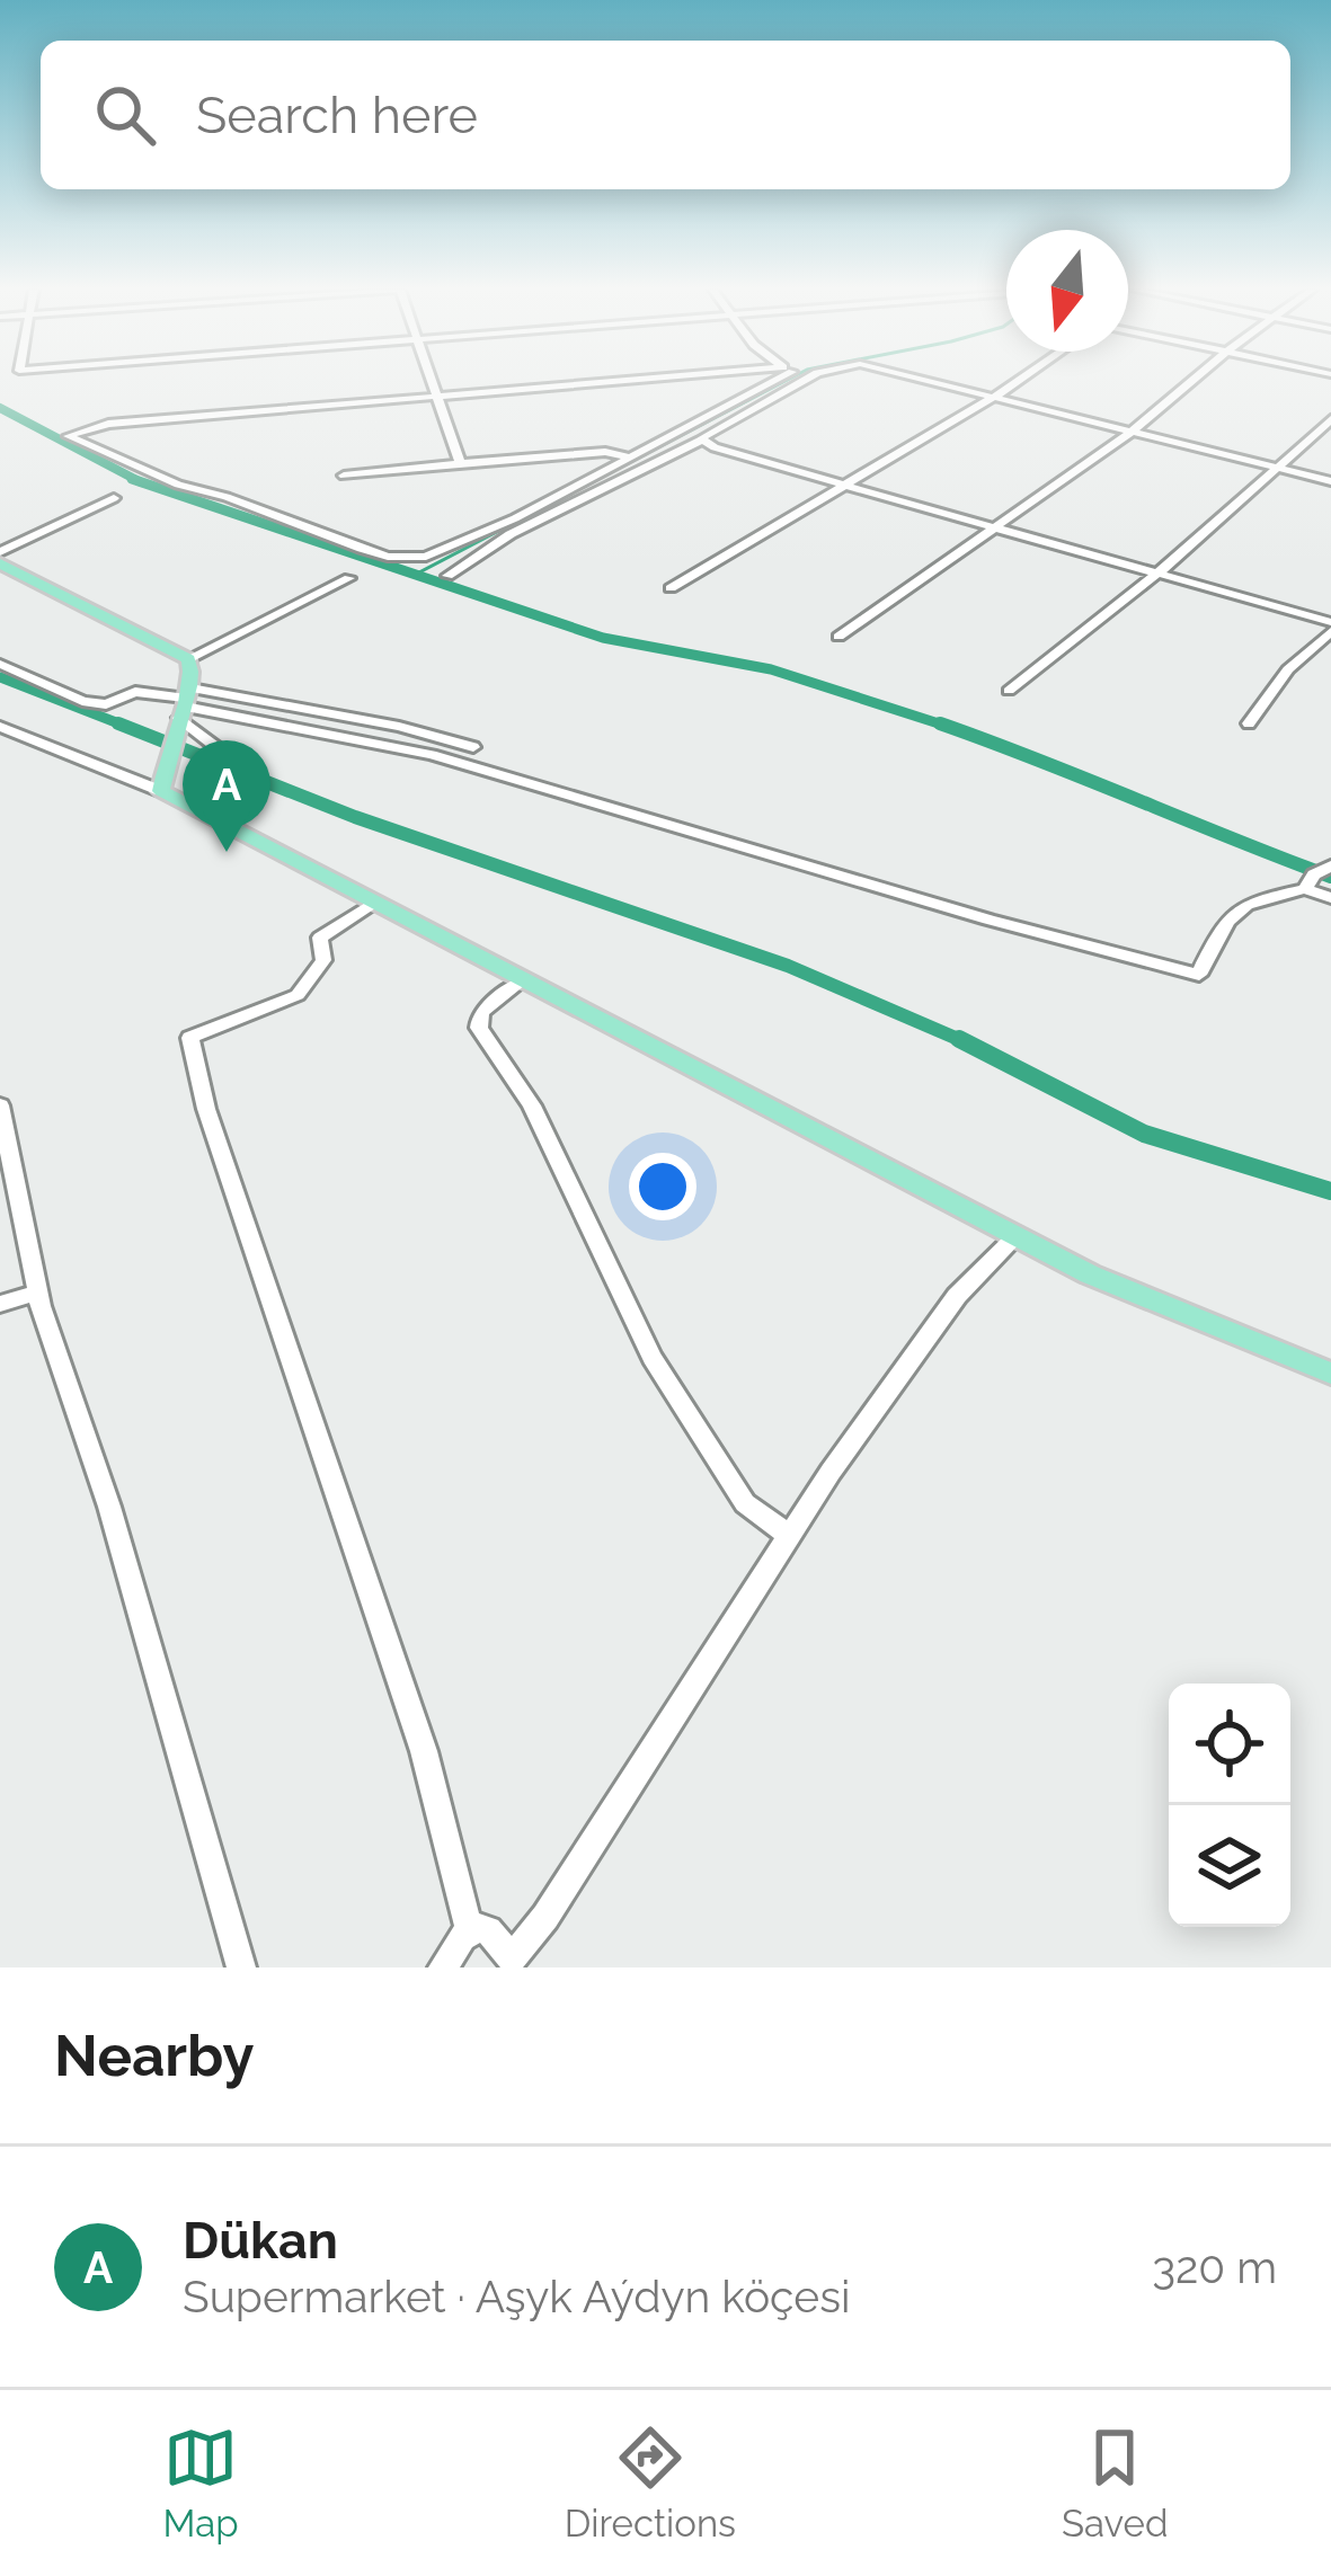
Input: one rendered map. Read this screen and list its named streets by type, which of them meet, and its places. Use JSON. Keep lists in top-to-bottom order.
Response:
{
  "north": "bottom",
  "page": {
    "search": "Search here",
    "pins": "A",
    "heading": "Nearby",
    "list": [
      {
        "mark": "A",
        "name": "Dükan",
        "note": "Supermarket · Aşyk Aýdyn köçesi",
        "value": "320 m"
      }
    ],
    "nav": ["Map", "Directions", "Saved"]
  }
}
